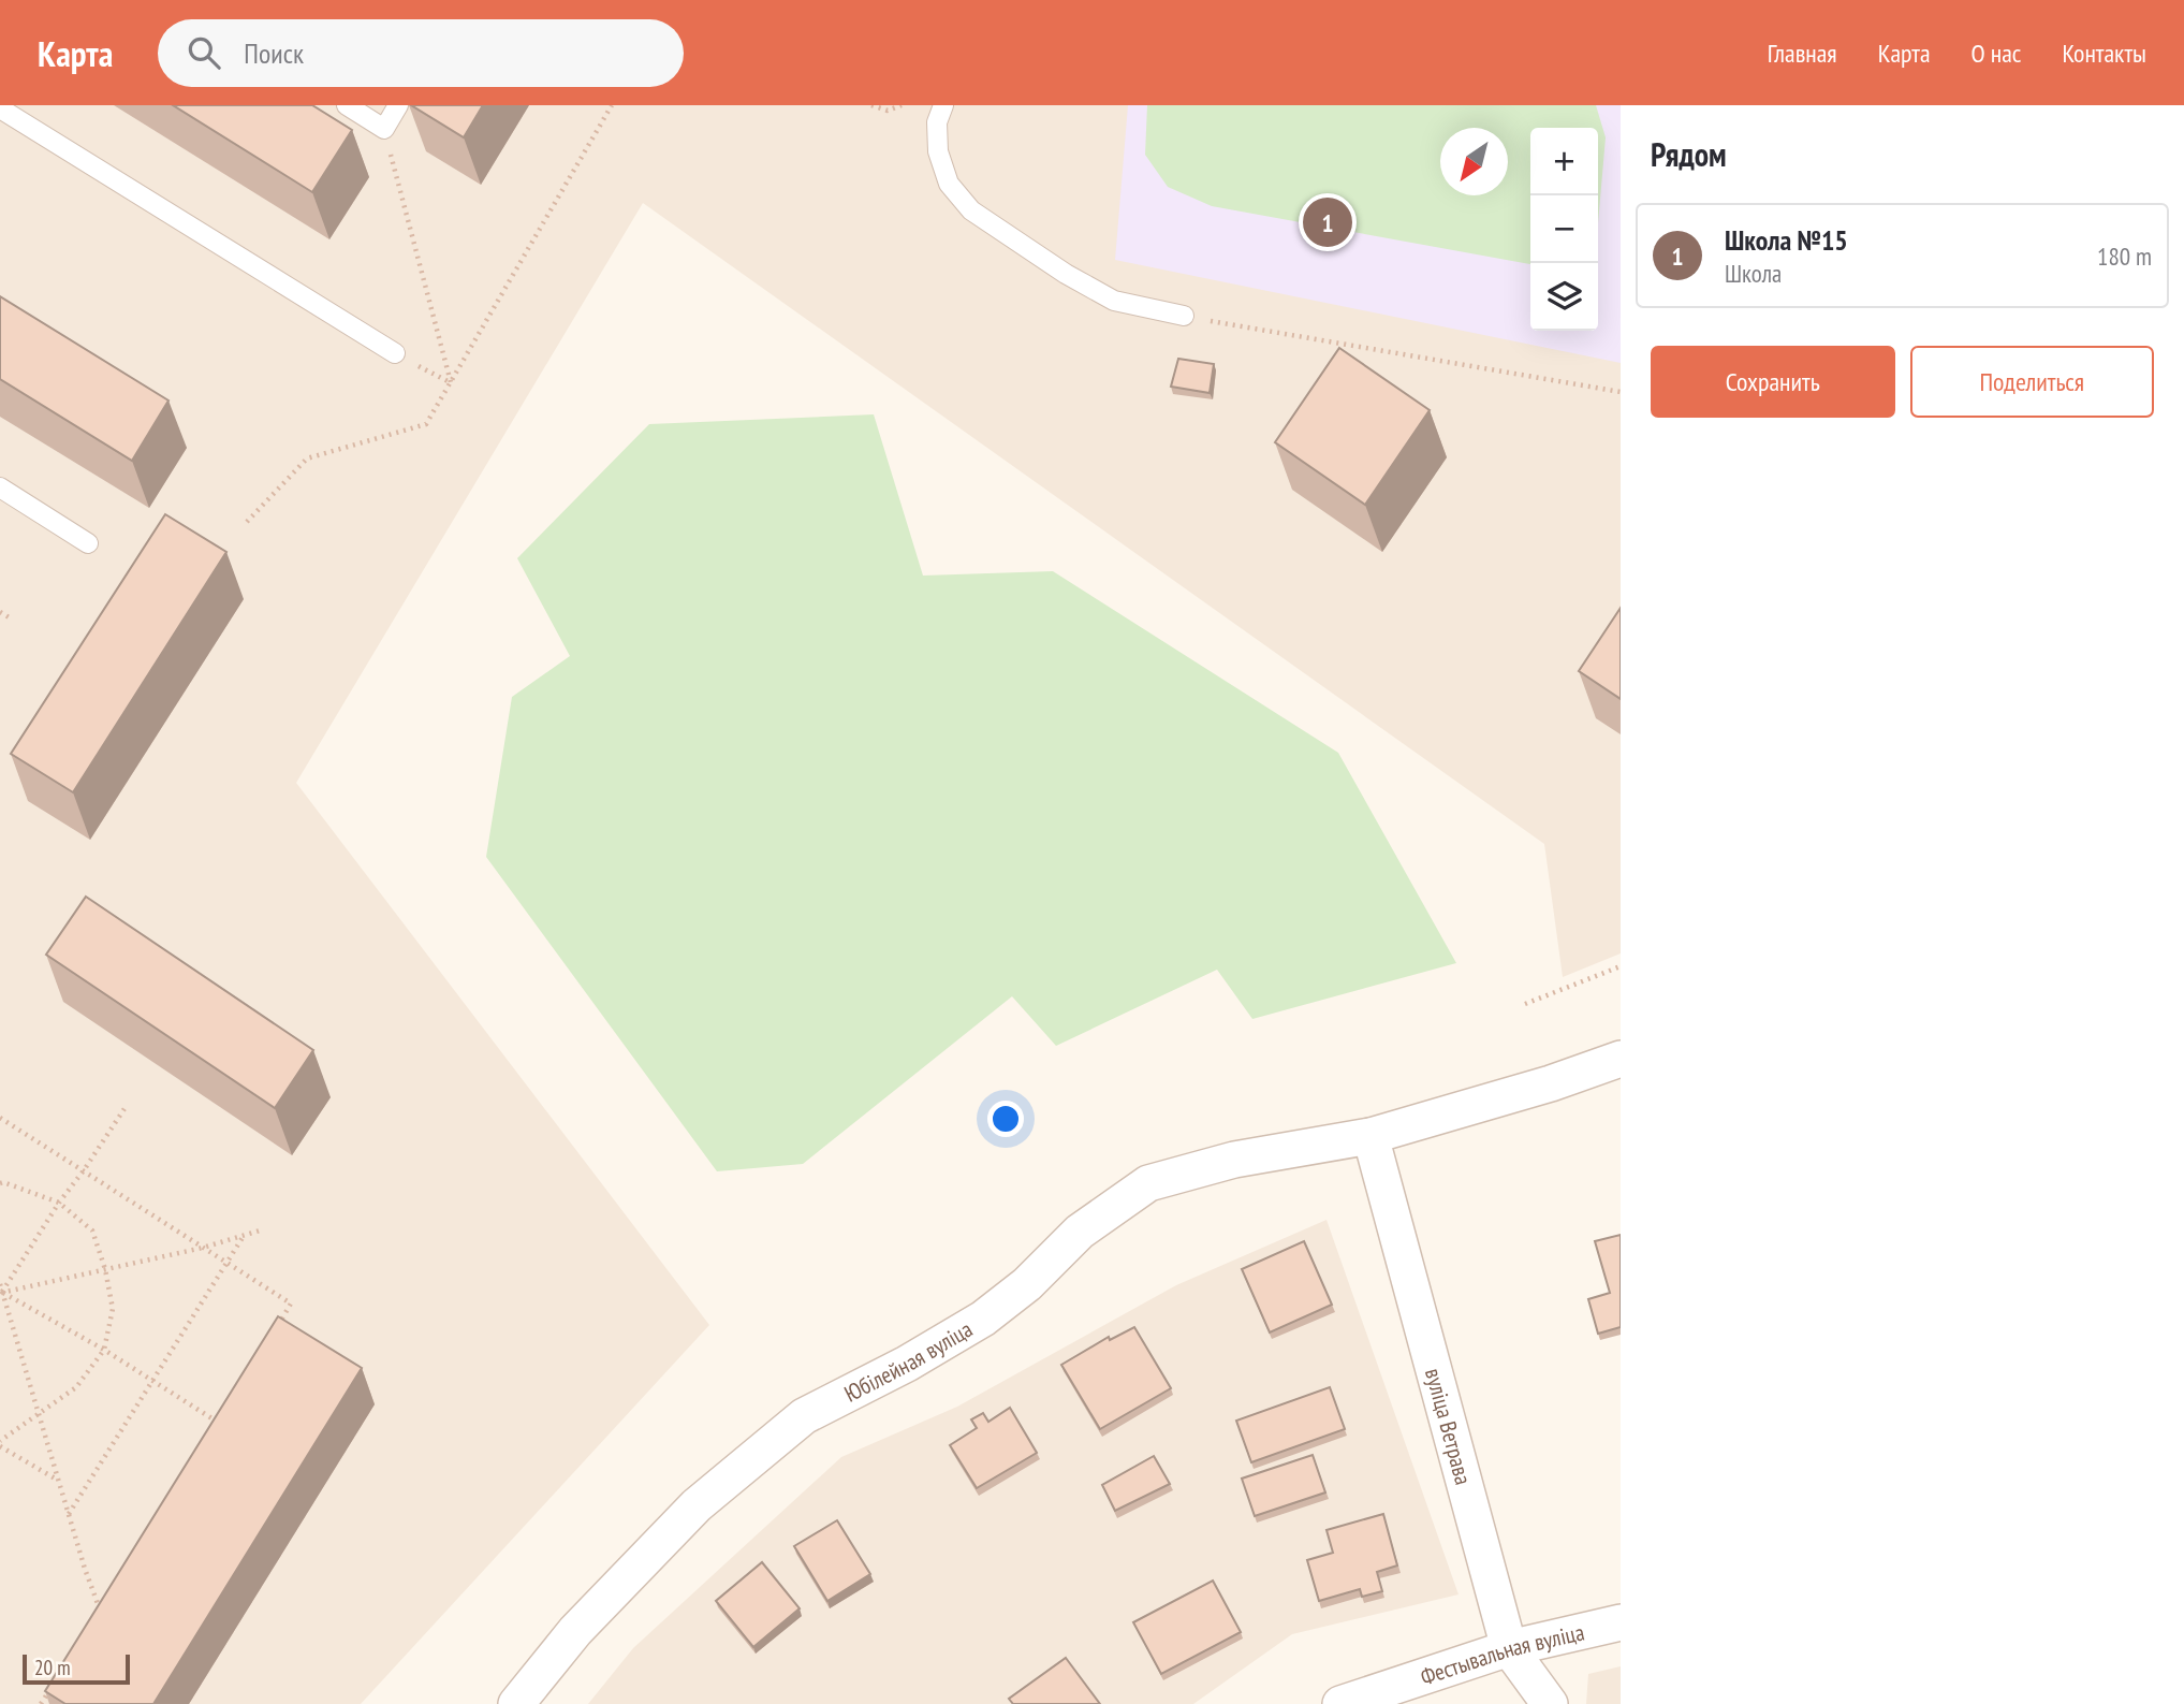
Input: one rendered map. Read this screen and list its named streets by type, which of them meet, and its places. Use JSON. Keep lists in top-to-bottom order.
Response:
{
  "streets": {
    "street": ["Юбілейная вуліца", "вуліца Ветрава", "Фестывальная вуліца"]
  },
  "crossings": [
    ["Юбілейная вуліца", "вуліца Ветрава"],
    ["вуліца Ветрава", "Фестывальная вуліца"]
  ],
  "scale_bar": "20 m",
  "north": "bottom left",
  "page": {
    "header": "Карта",
    "search": "Поиск",
    "nav": [
      "Главная",
      "Карта",
      "О нас",
      "Контакты"
    ],
    "heading": "Рядом",
    "map_buttons": ["+", "−"],
    "pins": "1",
    "list": [
      {
        "mark": "1",
        "name": "Школа №15",
        "note": "Школа",
        "value": "180 m"
      }
    ],
    "buttons": ["Сохранить", "Поделиться"],
    "scale": "20 m"
  }
}
